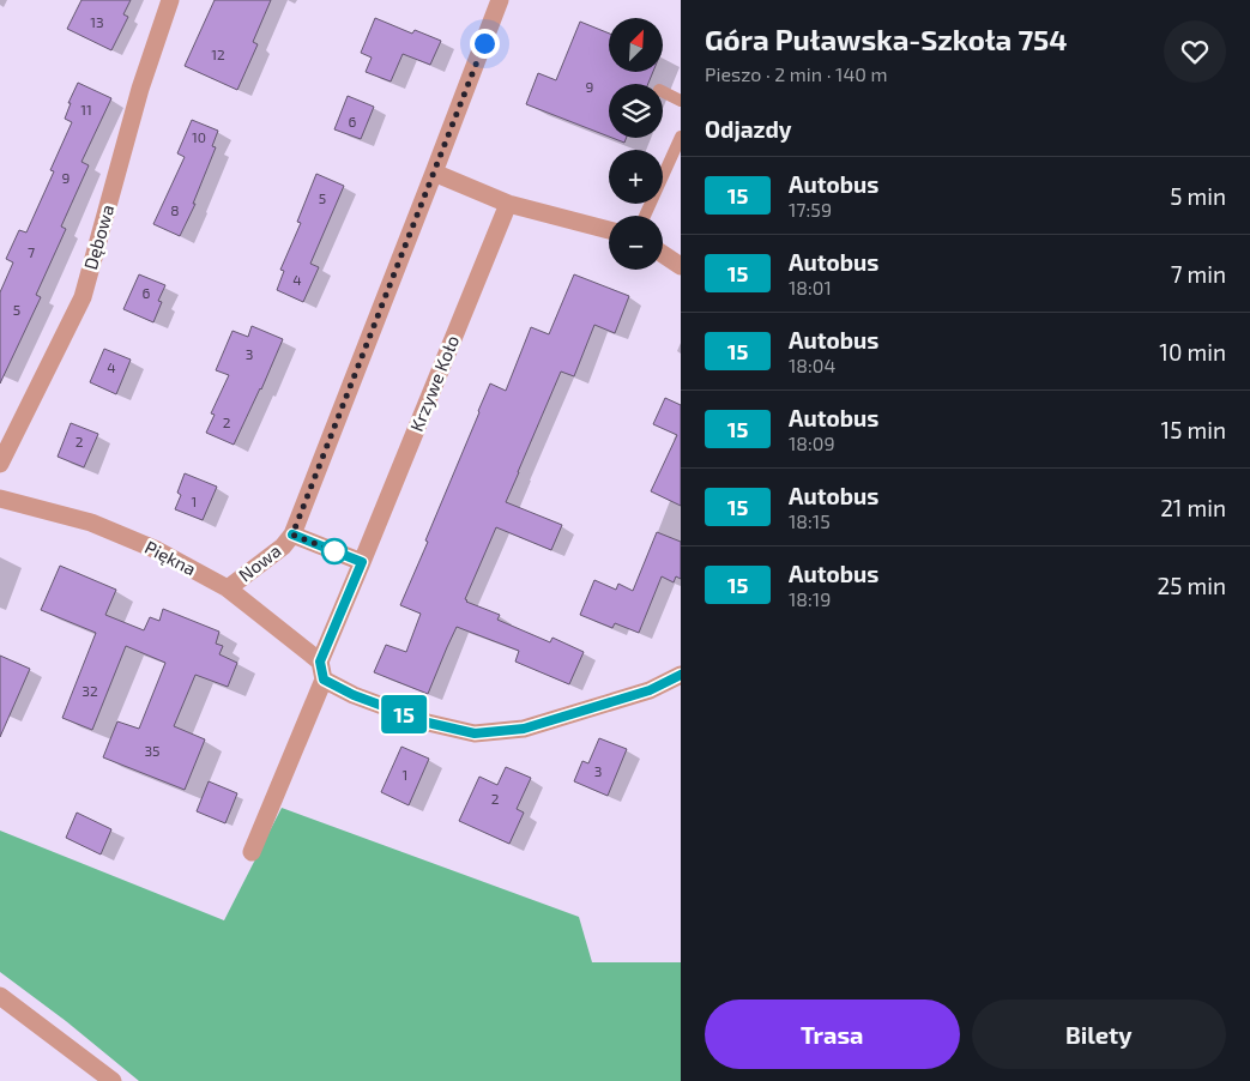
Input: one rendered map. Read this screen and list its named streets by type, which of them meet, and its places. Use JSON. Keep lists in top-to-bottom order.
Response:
{
  "streets": {
    "street": [
      "Dębowa",
      "Krzywe Koło",
      "Piękna",
      "Nowa"
    ]
  },
  "crossings": [
    ["Krzywe Koło", "Piękna"],
    ["Piękna", "Nowa"]
  ],
  "lines": ["bus line 15"],
  "house_numbers": [
    "13",
    "12",
    "9",
    "11",
    "6",
    "10",
    "9",
    "5",
    "8",
    "7",
    "4",
    "6",
    "5",
    "3",
    "4",
    "2",
    "2",
    "1",
    "32",
    "35",
    "3",
    "1",
    "2"
  ],
  "north": "top right",
  "page": {
    "on_map": "15",
    "heading": [
      ["Góra Puławska-Szkoła 754", "Pieszo · 2 min · 140 m"],
      "Odjazdy"
    ],
    "map_buttons": ["+", "−"],
    "list": [
      {
        "mark": "15",
        "name": "Autobus",
        "note": "17:59",
        "value": "5 min"
      },
      {
        "mark": "15",
        "name": "Autobus",
        "note": "18:01",
        "value": "7 min"
      },
      {
        "mark": "15",
        "name": "Autobus",
        "note": "18:04",
        "value": "10 min"
      },
      {
        "mark": "15",
        "name": "Autobus",
        "note": "18:09",
        "value": "15 min"
      },
      {
        "mark": "15",
        "name": "Autobus",
        "note": "18:15",
        "value": "21 min"
      },
      {
        "mark": "15",
        "name": "Autobus",
        "note": "18:19",
        "value": "25 min"
      }
    ],
    "buttons": ["Trasa", "Bilety"]
  }
}
